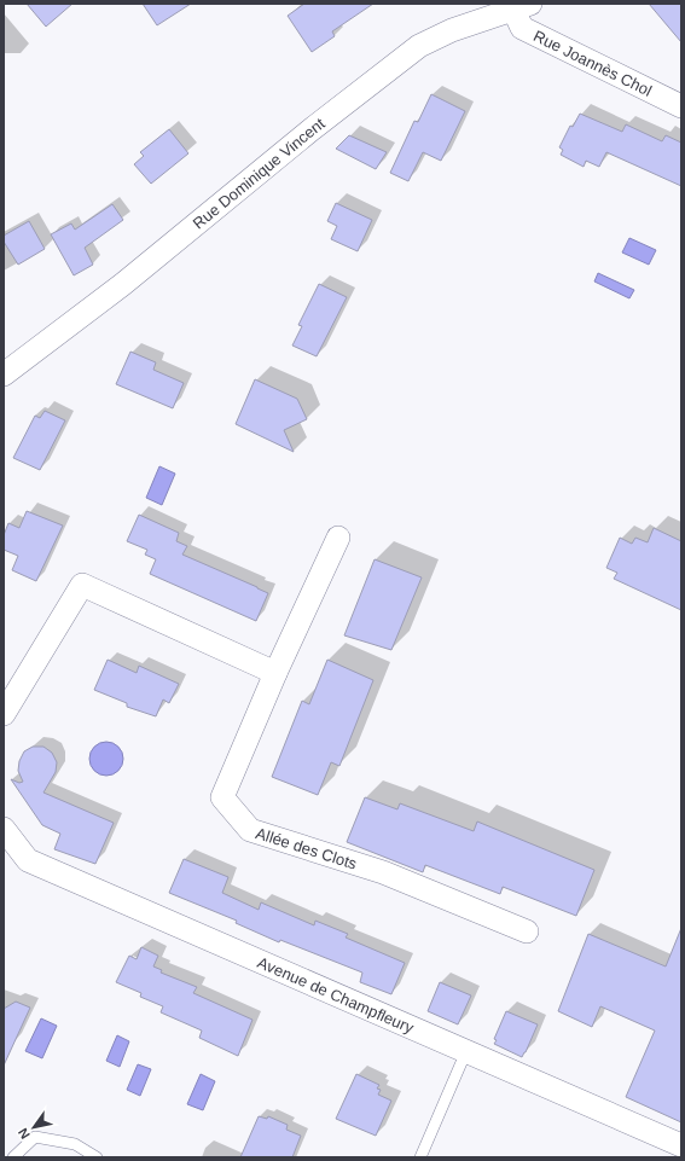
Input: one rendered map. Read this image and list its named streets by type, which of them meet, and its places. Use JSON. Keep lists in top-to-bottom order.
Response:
{
  "streets": {
    "street": [
      "Rue Joannès Chol",
      "Rue Dominique Vincent",
      "Allée des Clots",
      "Avenue de Champfleury"
    ]
  },
  "crossings": [
    ["Rue Joannès Chol", "Rue Dominique Vincent"]
  ],
  "north": "bottom left"
}
